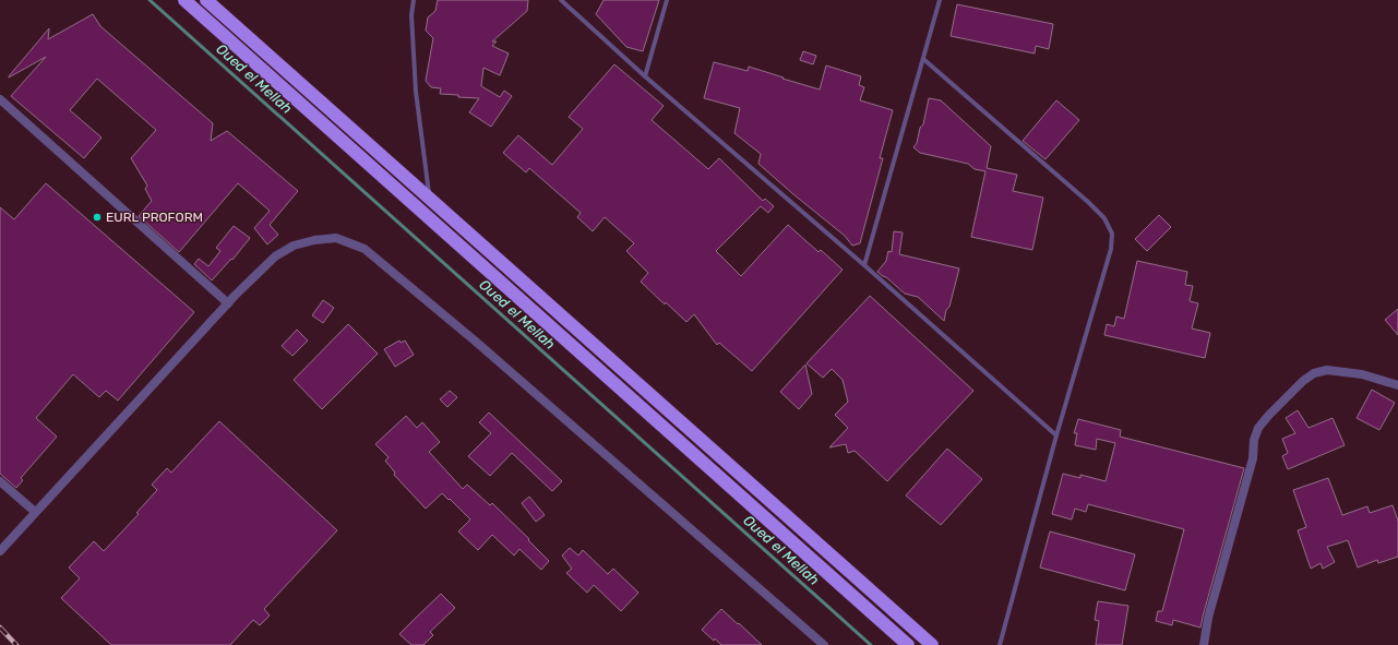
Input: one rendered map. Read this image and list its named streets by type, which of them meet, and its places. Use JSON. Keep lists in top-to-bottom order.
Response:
{
  "water": ["Oued el Mellah"],
  "places": ["EURL PROFORM"]
}
